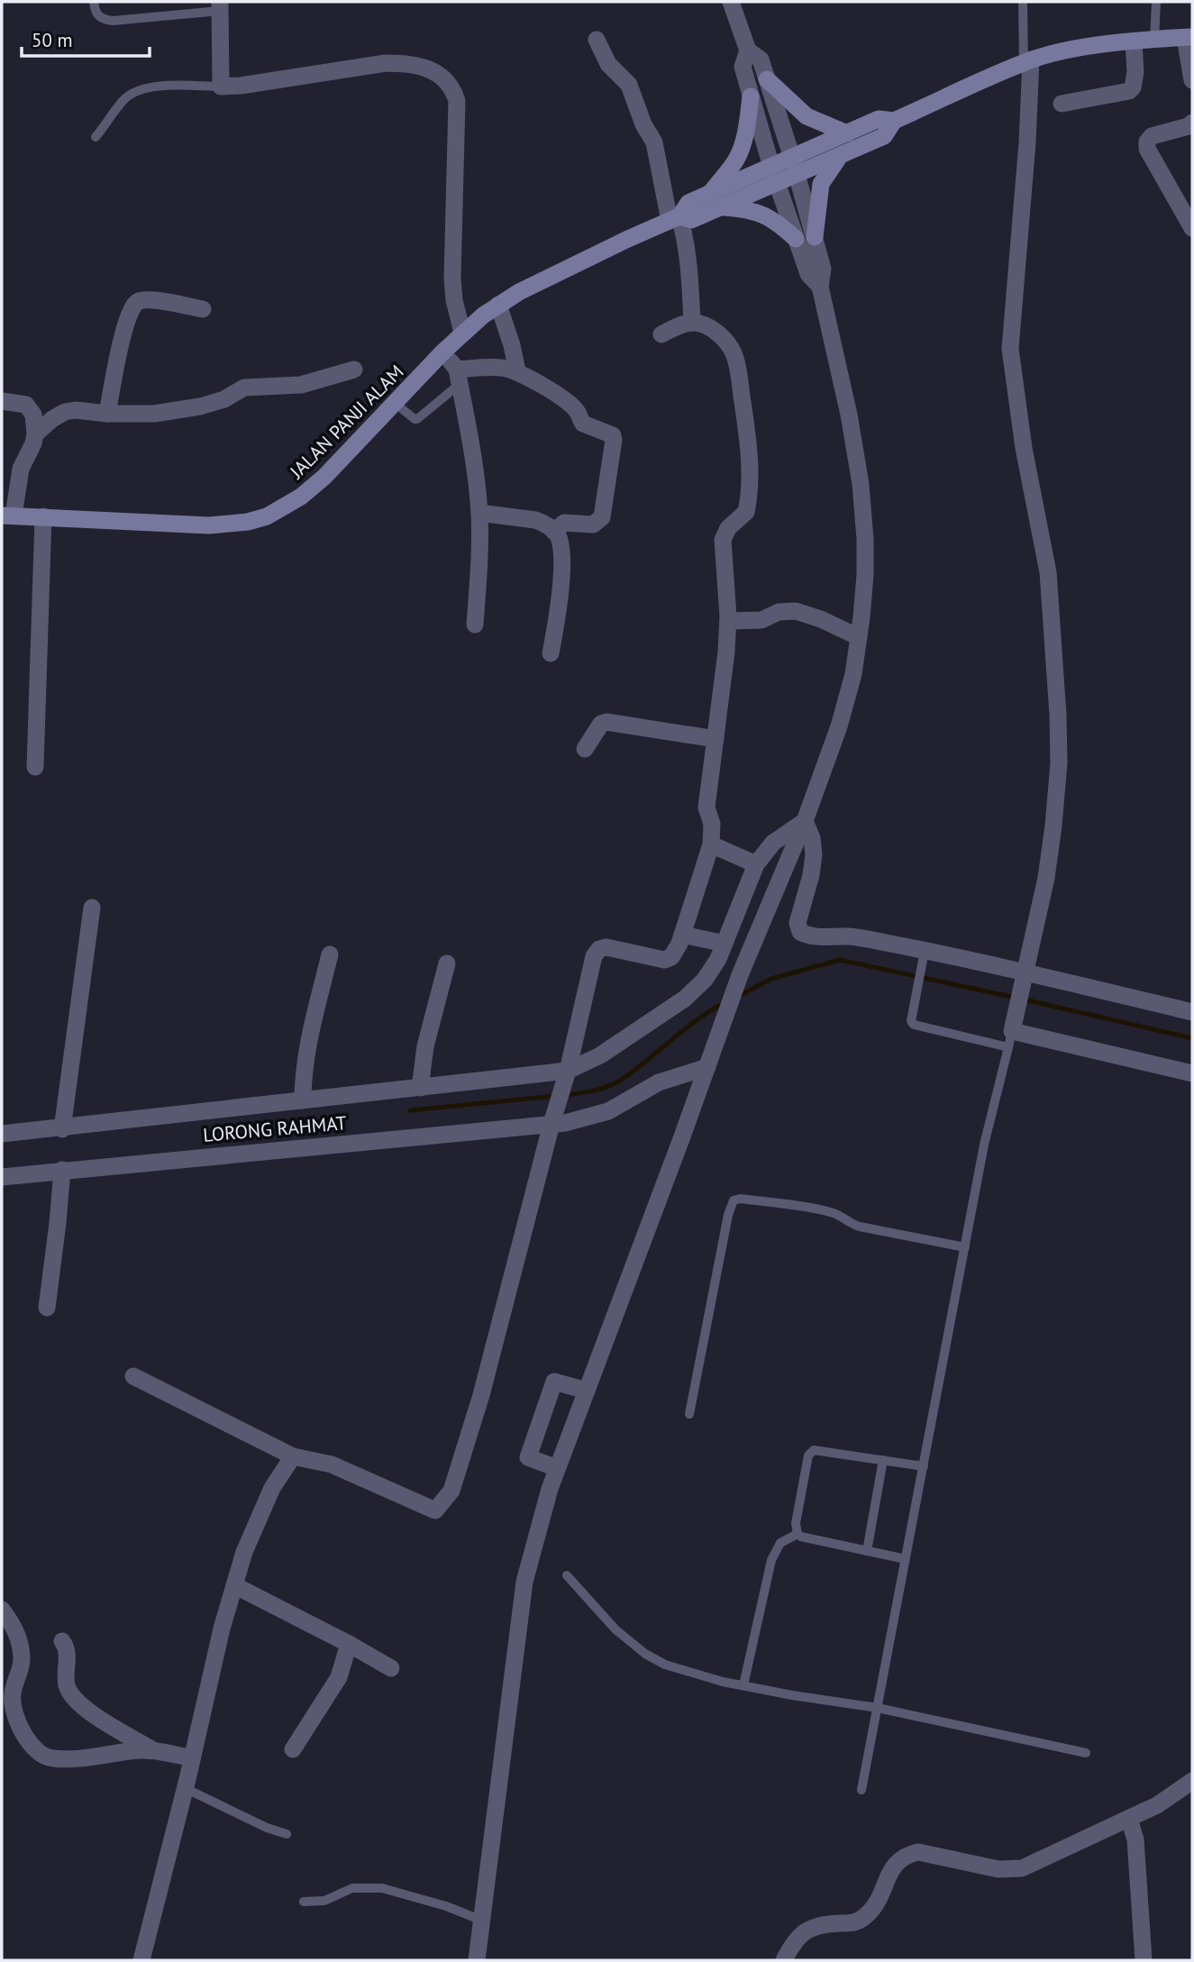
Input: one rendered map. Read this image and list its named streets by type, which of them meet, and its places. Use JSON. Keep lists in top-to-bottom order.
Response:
{
  "streets": {
    "main road": ["JALAN PANJI ALAM"],
    "street": ["LORONG RAHMAT"]
  },
  "scale_bar": "50 m"
}
